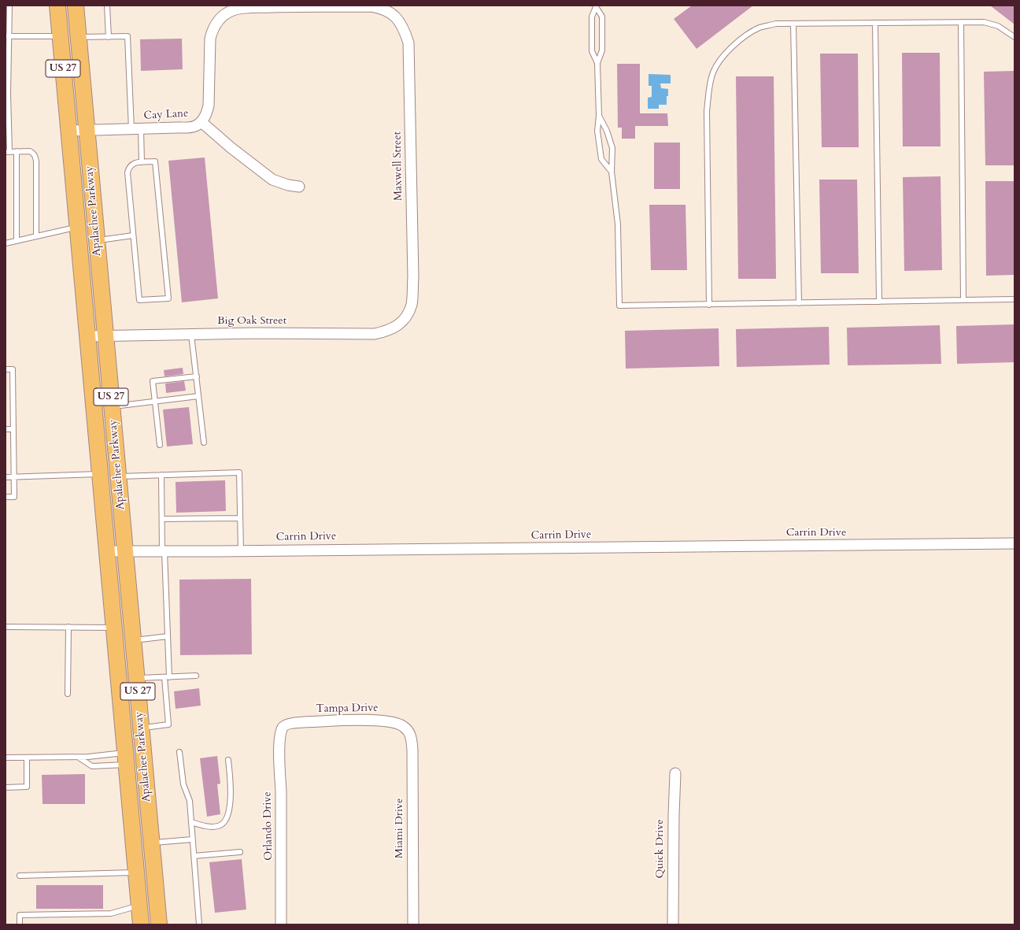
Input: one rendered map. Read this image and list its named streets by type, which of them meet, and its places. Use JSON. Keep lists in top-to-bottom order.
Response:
{
  "streets": {
    "main road": ["US 27", "Apalachee Parkway"],
    "street": [
      "Cay Lane",
      "Maxwell Street",
      "Big Oak Street",
      "Carrin Drive",
      "Tampa Drive",
      "Orlando Drive",
      "Miami Drive",
      "Quick Drive"
    ]
  },
  "crossings": [
    ["Cay Lane", "Maxwell Street"],
    ["Cay Lane", "Apalachee Parkway"],
    ["Maxwell Street", "Big Oak Street"],
    ["Apalachee Parkway", "Big Oak Street"],
    ["Apalachee Parkway", "Carrin Drive"],
    ["Tampa Drive", "Orlando Drive"],
    ["Tampa Drive", "Miami Drive"]
  ]
}
